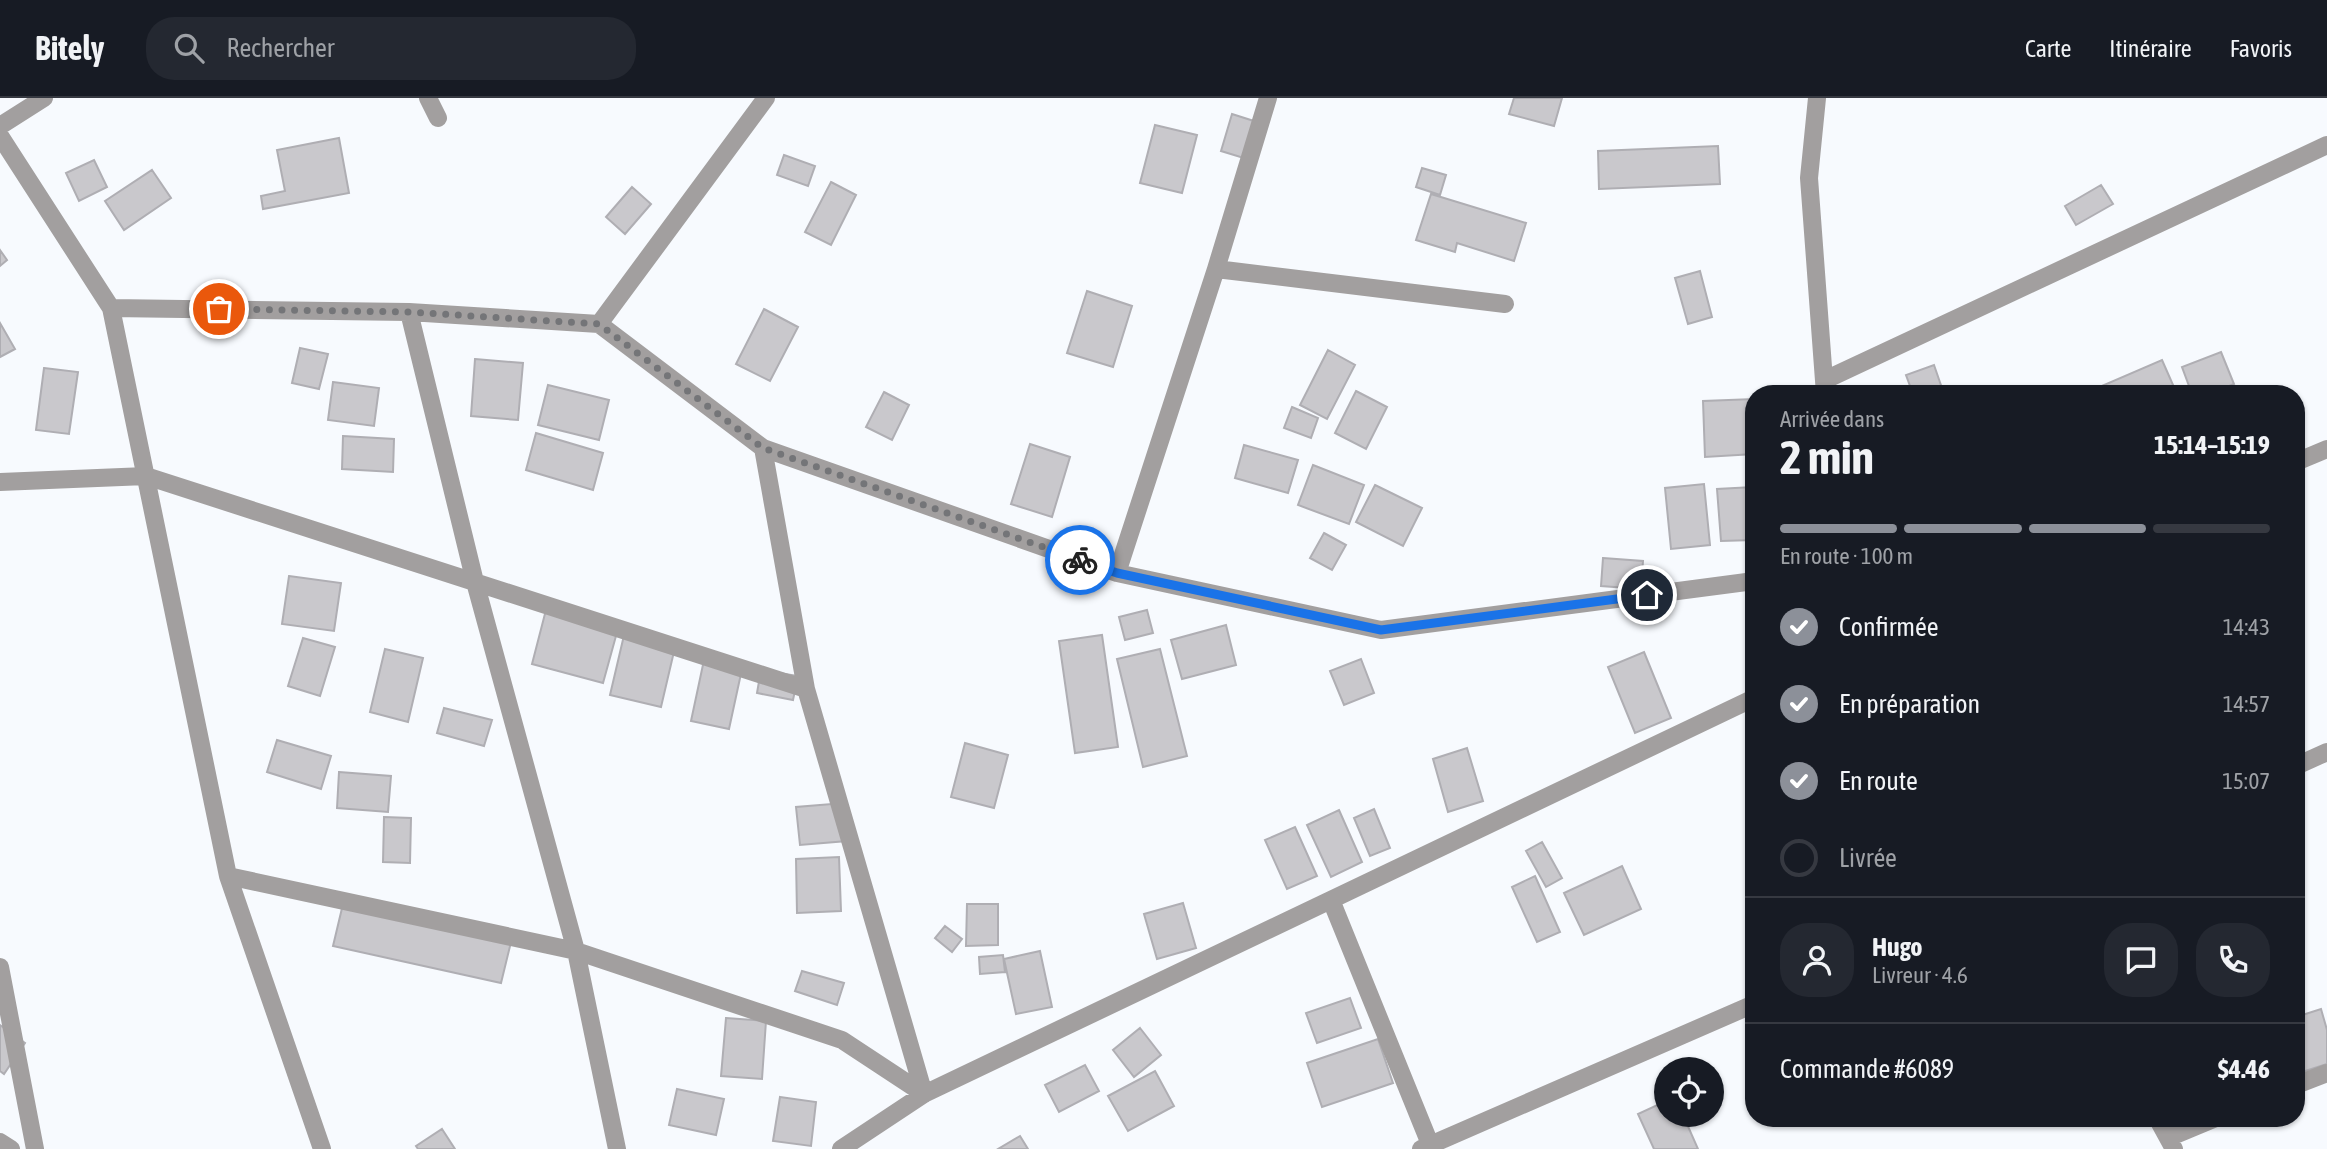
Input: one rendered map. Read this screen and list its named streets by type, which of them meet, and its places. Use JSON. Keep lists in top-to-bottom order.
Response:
{
  "page": {
    "header": "Bitely",
    "search": "Rechercher",
    "nav": ["Carte", "Itinéraire", "Favoris"],
    "heading": ["2 min", "Arrivée dans", "15:14–15:19"],
    "panel": [
      "Hugo",
      "Livreur · 4.6",
      "Commande #6089",
      "$4.46"
    ],
    "bar": "En route · 100 m",
    "list": [
      ["Confirmée", "14:43"],
      ["En préparation", "14:57"],
      ["En route", "15:07"],
      "Livrée"
    ]
  }
}
